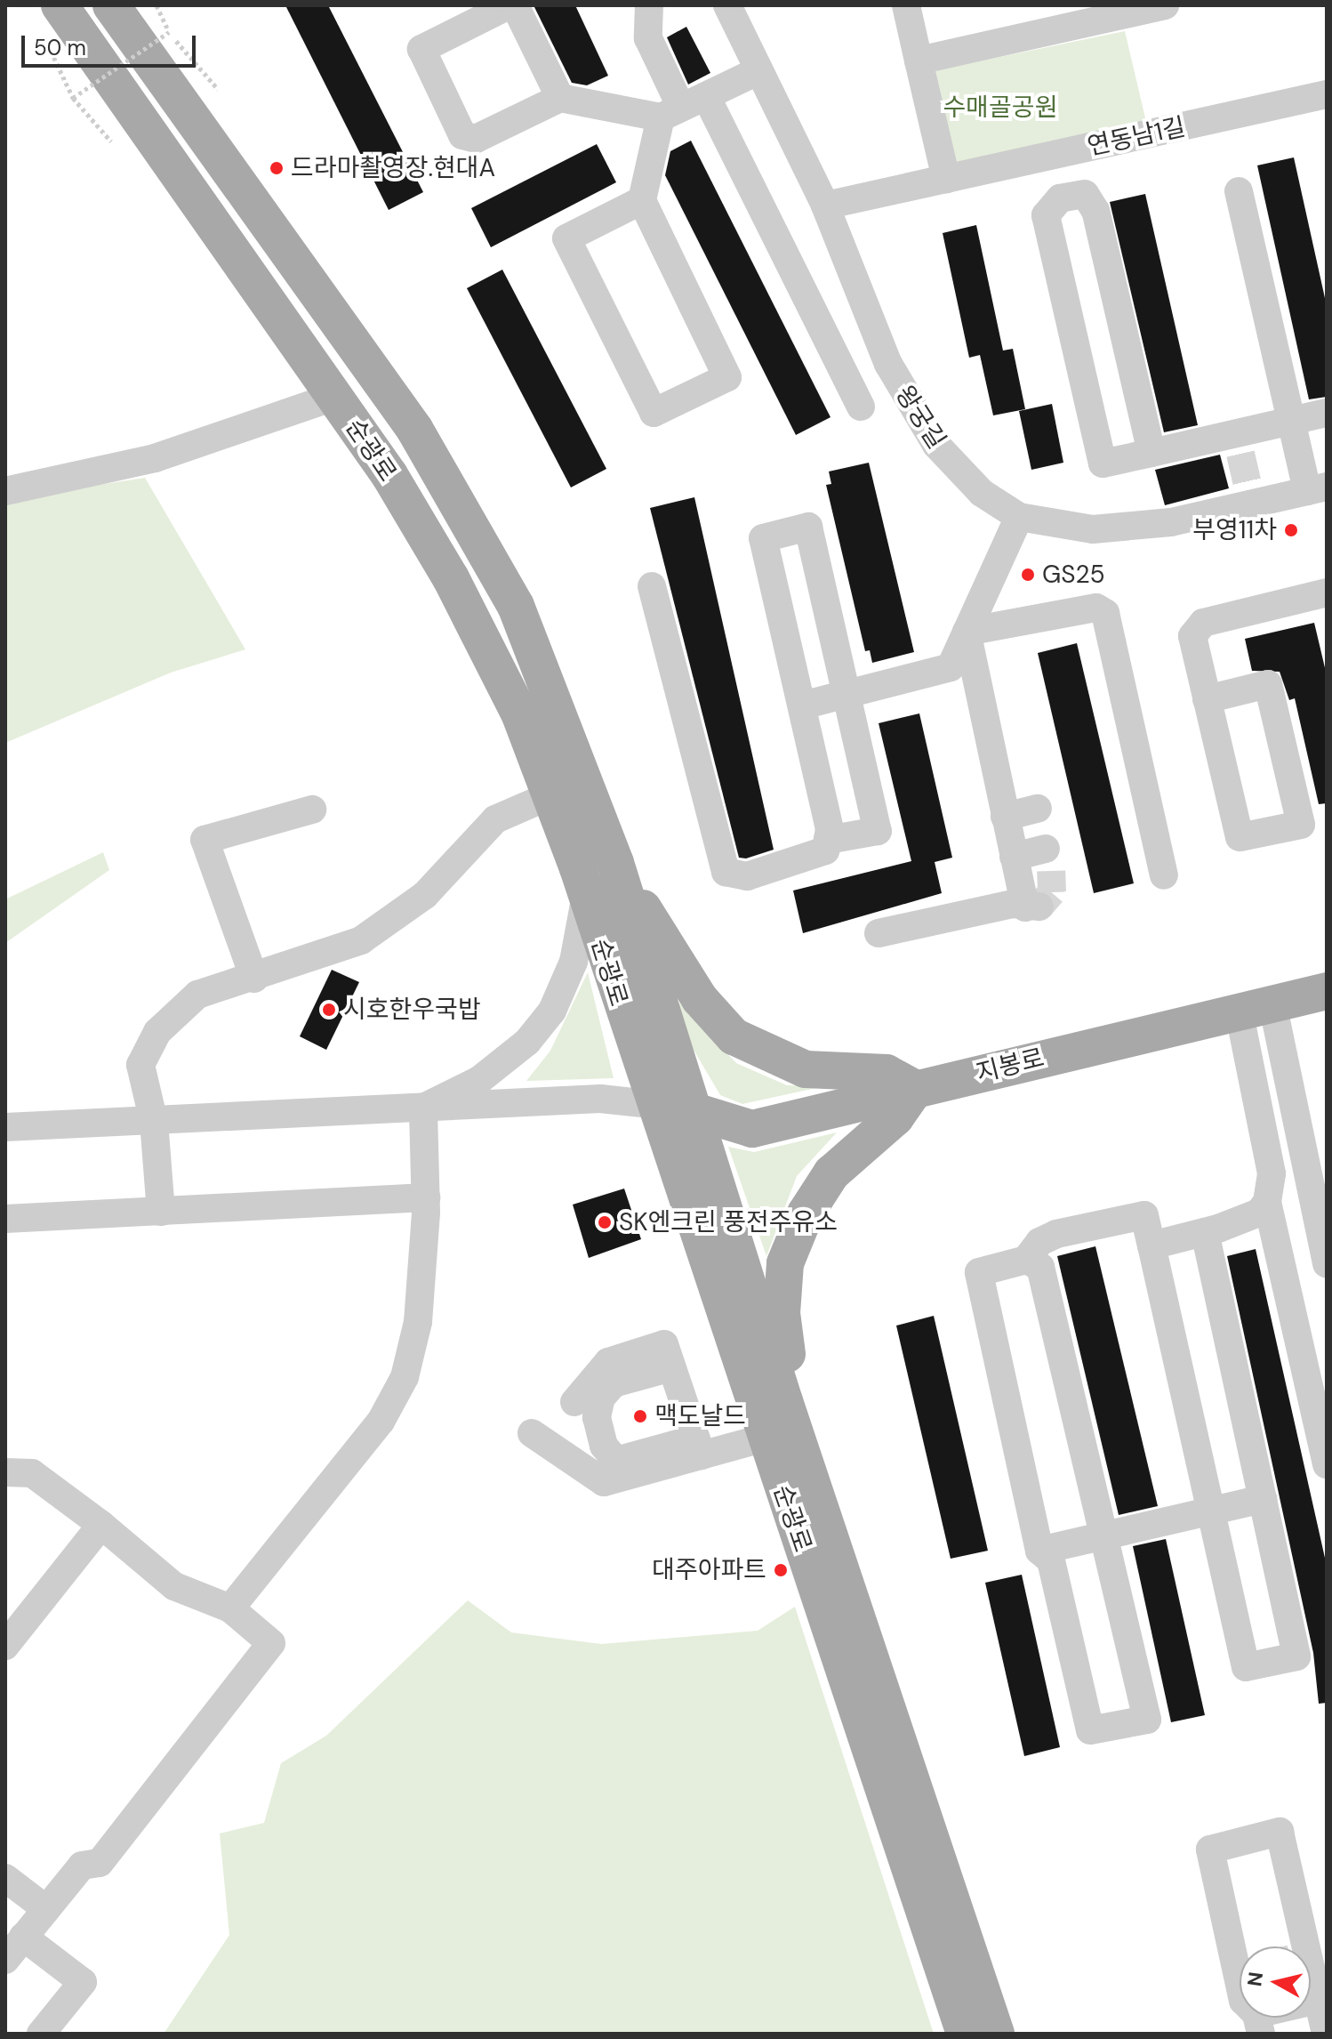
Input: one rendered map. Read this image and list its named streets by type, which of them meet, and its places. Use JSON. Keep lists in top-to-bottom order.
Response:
{
  "streets": {
    "main road": ["순광로", "지봉로"],
    "street": ["연동남1길", "왕궁길"]
  },
  "crossings": [
    ["연동남1길", "왕궁길"],
    ["순광로", "지봉로"]
  ],
  "parks": ["수매골공원"],
  "places": [
    "드라마촬영장.현대A",
    "부영11차",
    "GS25",
    "시호한우국밥",
    "SK엔크린 풍전주유소",
    "맥도날드",
    "대주아파트"
  ],
  "scale_bar": "50 m",
  "north": "left"
}
